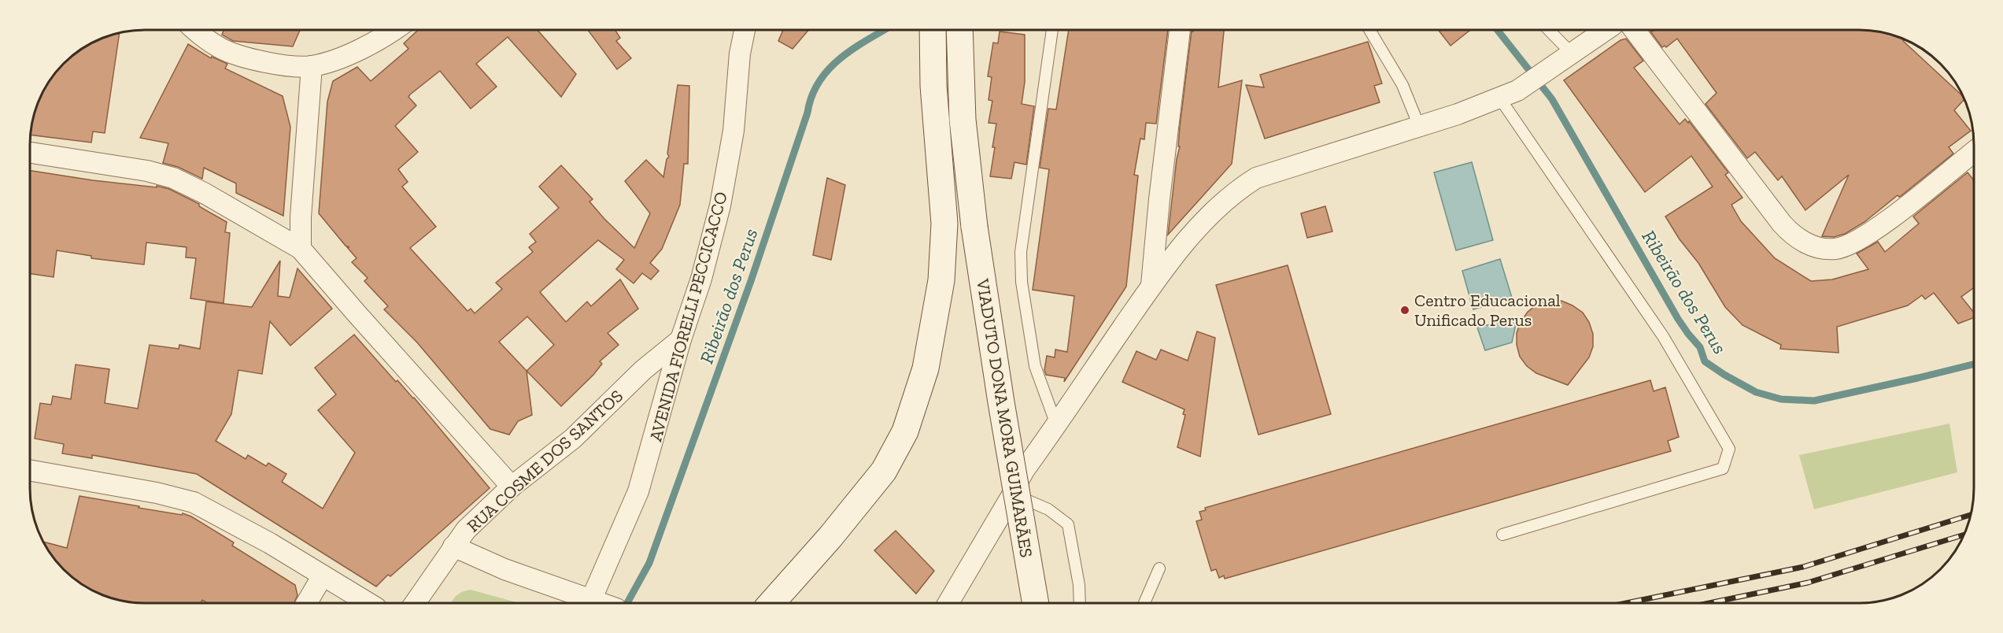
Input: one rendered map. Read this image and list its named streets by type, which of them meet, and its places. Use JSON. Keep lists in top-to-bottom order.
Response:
{
  "streets": {
    "main road": ["VIADUTO DONA MORA GUIMARÃES"],
    "street": ["AVENIDA FIORELLI PECCICACCO", "RUA COSME DOS SANTOS"]
  },
  "crossings": [
    ["AVENIDA FIORELLI PECCICACCO", "RUA COSME DOS SANTOS"]
  ],
  "water": ["Ribeirão dos Perus"],
  "places": ["Centro Educacional Unificado Perus"]
}
